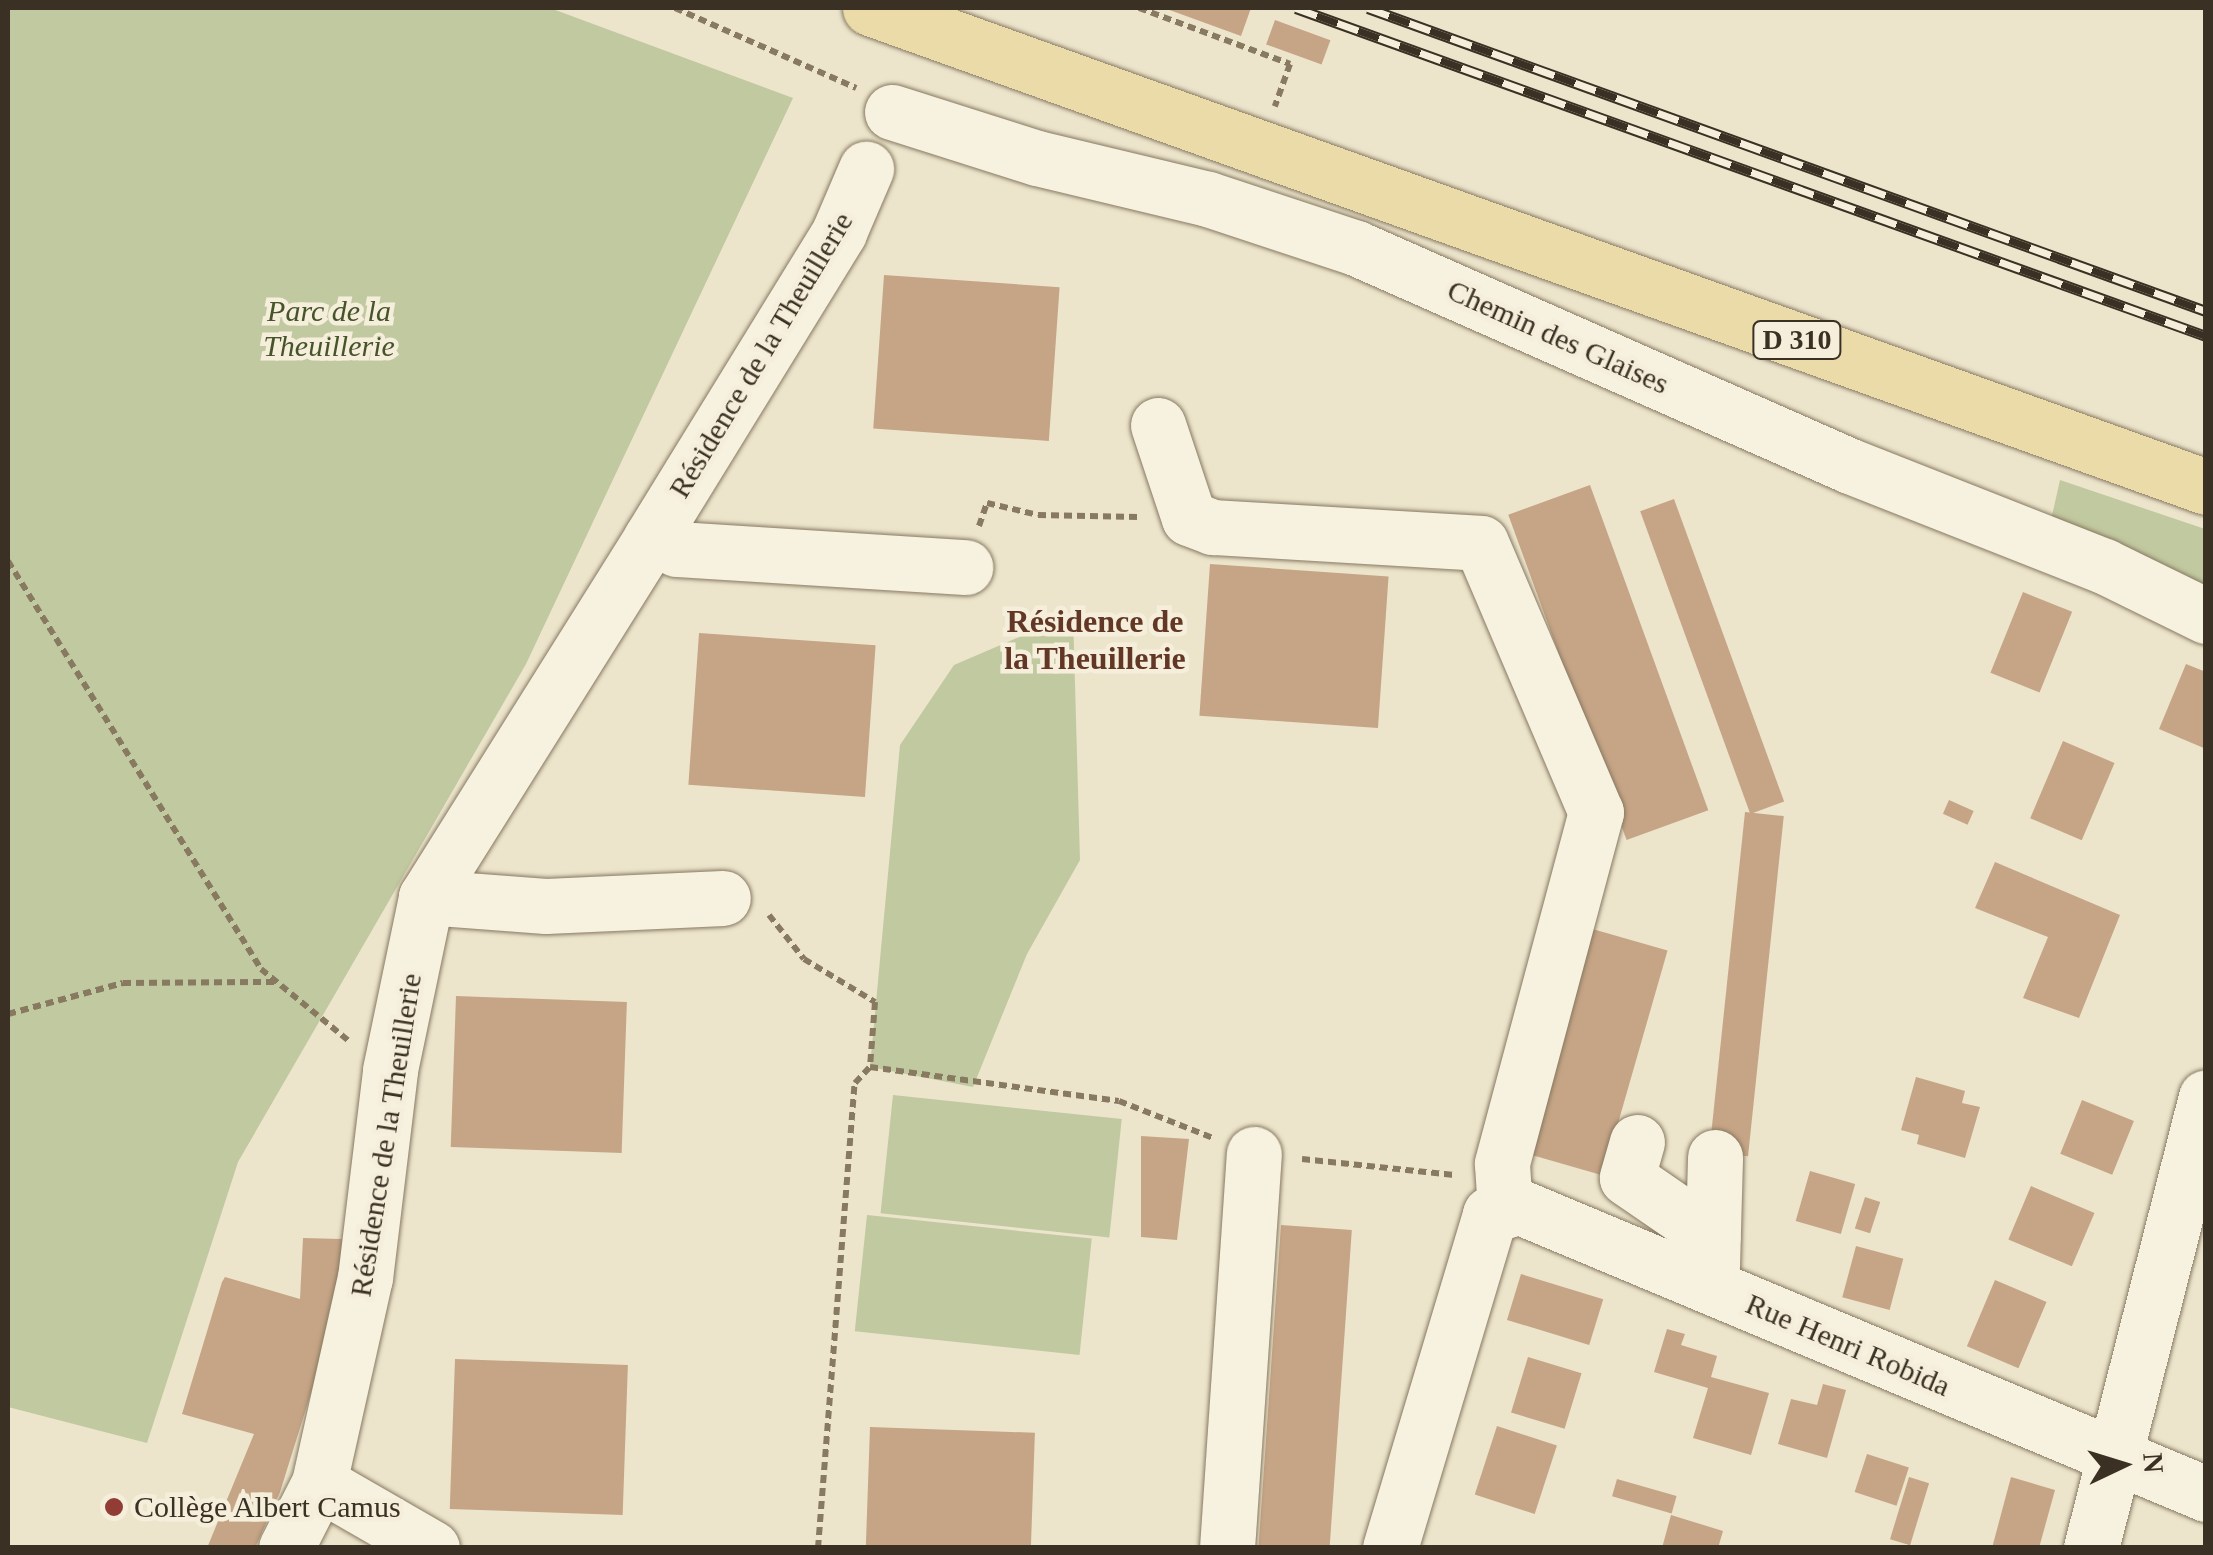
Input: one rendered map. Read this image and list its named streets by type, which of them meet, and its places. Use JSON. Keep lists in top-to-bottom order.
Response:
{
  "streets": {
    "main road": ["D 310"],
    "street": ["Chemin des Glaises", "Résidence de la Theuillerie", "Rue Henri Robida"]
  },
  "districts": ["Résidence de la Theuillerie"],
  "parks": ["Parc de la Theuillerie"],
  "places": ["Collège Albert Camus"],
  "north": "right"
}
